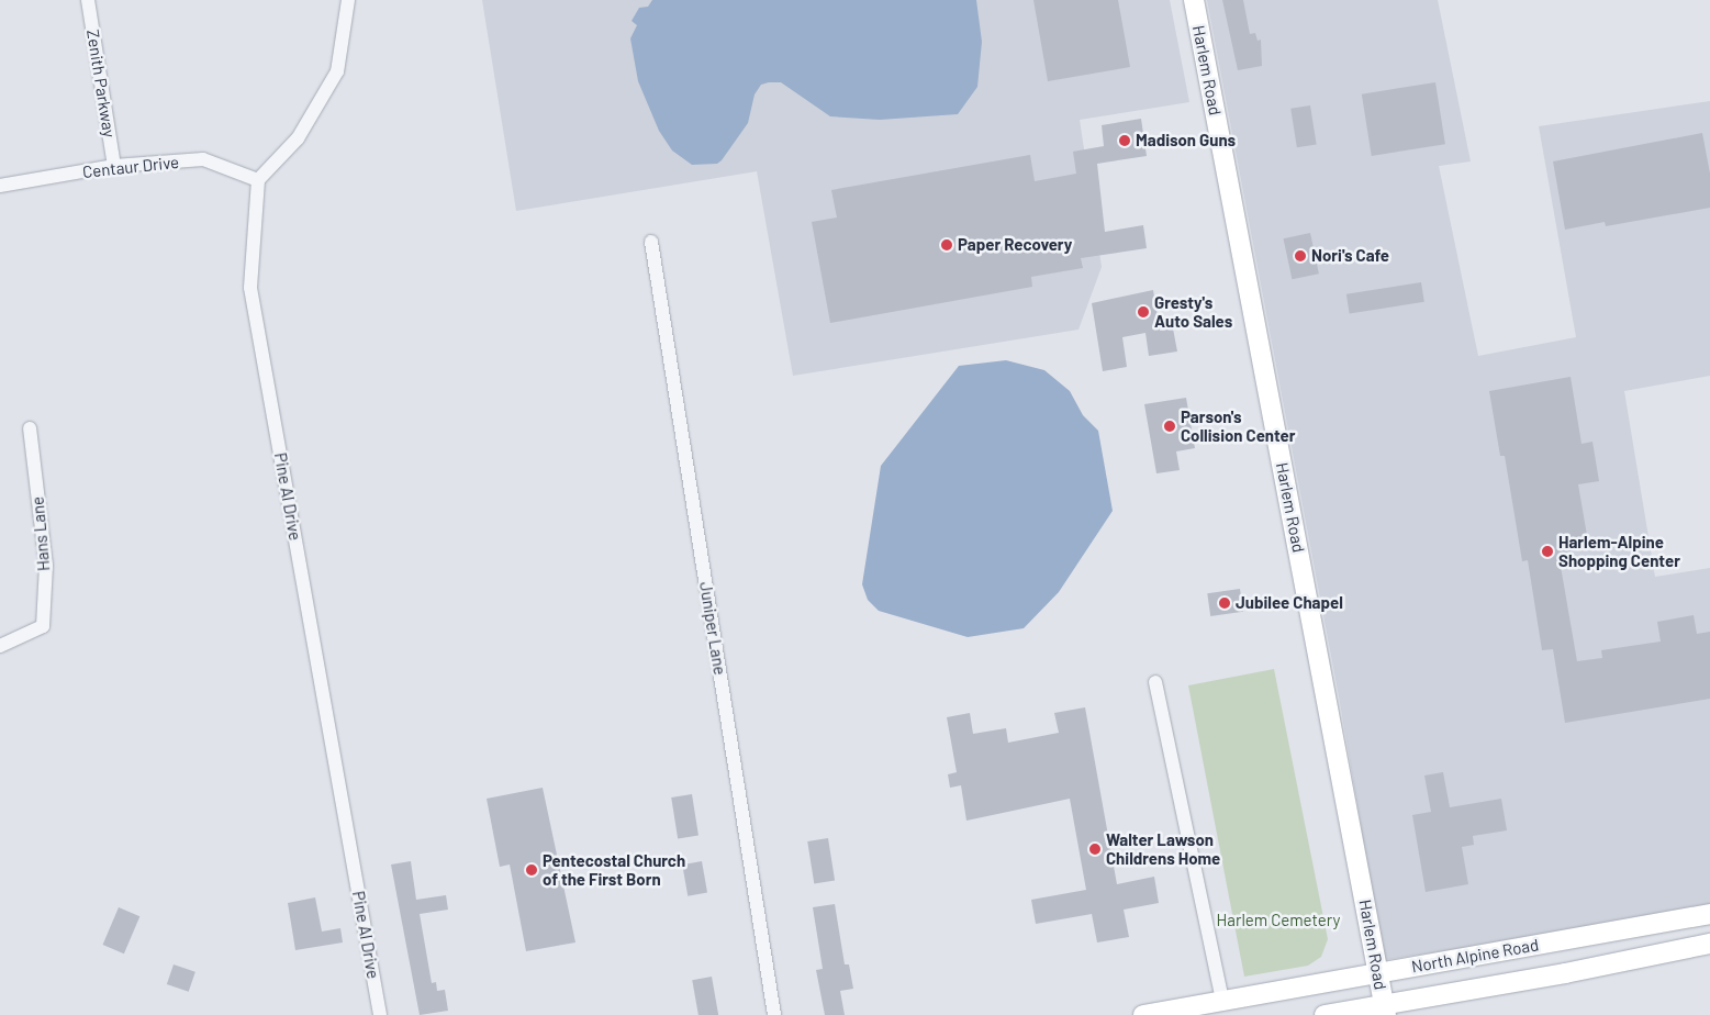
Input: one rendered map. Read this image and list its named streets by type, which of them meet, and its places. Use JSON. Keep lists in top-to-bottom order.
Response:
{
  "streets": {
    "main road": ["Harlem Road", "North Alpine Road"],
    "street": [
      "Zenith Parkway",
      "Centaur Drive",
      "Pine Al Drive",
      "Hans Lane",
      "Juniper Lane"
    ]
  },
  "crossings": [
    ["Harlem Road", "North Alpine Road"],
    ["Zenith Parkway", "Centaur Drive"],
    ["Centaur Drive", "Pine Al Drive"]
  ],
  "parks": ["Harlem Cemetery"],
  "places": [
    "Madison Guns",
    "Paper Recovery",
    "Nori's Cafe",
    "Gresty's Auto Sales",
    "Parson's Collision Center",
    "Harlem-Alpine Shopping Center",
    "Jubilee Chapel",
    "Walter Lawson Childrens Home",
    "Pentecostal Church of the First Born"
  ]
}
